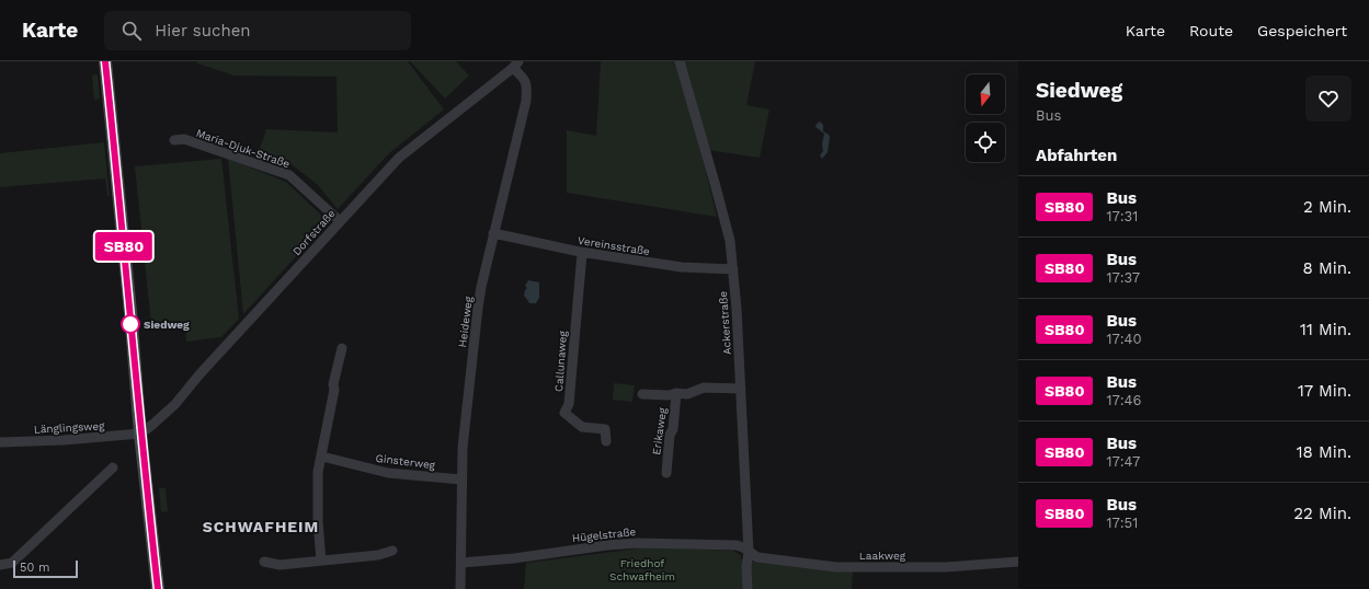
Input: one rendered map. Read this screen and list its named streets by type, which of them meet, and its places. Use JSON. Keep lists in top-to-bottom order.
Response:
{
  "streets": {
    "street": [
      "Maria-Djuk-Straße",
      "Dorfstraße",
      "Vereinsstraße",
      "Heideweg",
      "Ackerstraße",
      "Callunaweg",
      "Länglingsweg",
      "Erikaweg",
      "Ginsterweg",
      "Hügelstraße",
      "Laakweg"
    ]
  },
  "crossings": [
    ["Maria-Djuk-Straße", "Dorfstraße"],
    ["Dorfstraße", "Heideweg"],
    ["Dorfstraße", "Länglingsweg"],
    ["Vereinsstraße", "Heideweg"],
    ["Vereinsstraße", "Ackerstraße"],
    ["Vereinsstraße", "Callunaweg"],
    ["Heideweg", "Ginsterweg"],
    ["Heideweg", "Hügelstraße"],
    ["Ackerstraße", "Erikaweg"],
    ["Ackerstraße", "Hügelstraße"],
    ["Ackerstraße", "Laakweg"],
    ["Hügelstraße", "Laakweg"]
  ],
  "districts": ["SCHWAFHEIM"],
  "parks": ["Friedhof Schwafheim"],
  "places": ["Siedweg"],
  "lines": ["bus line SB80"],
  "scale_bar": "50 m",
  "north": "bottom",
  "page": {
    "header": "Karte",
    "search": "Hier suchen",
    "nav": ["Karte", "Route", "Gespeichert"],
    "on_map": "SB80",
    "heading": [
      ["Siedweg", "Bus"],
      "Abfahrten"
    ],
    "list": [
      {
        "mark": "SB80",
        "name": "Bus",
        "note": "17:31",
        "value": "2 Min."
      },
      {
        "mark": "SB80",
        "name": "Bus",
        "note": "17:37",
        "value": "8 Min."
      },
      {
        "mark": "SB80",
        "name": "Bus",
        "note": "17:40",
        "value": "11 Min."
      },
      {
        "mark": "SB80",
        "name": "Bus",
        "note": "17:46",
        "value": "17 Min."
      },
      {
        "mark": "SB80",
        "name": "Bus",
        "note": "17:47",
        "value": "18 Min."
      },
      {
        "mark": "SB80",
        "name": "Bus",
        "note": "17:51",
        "value": "22 Min."
      }
    ],
    "scale": "50 m"
  }
}
